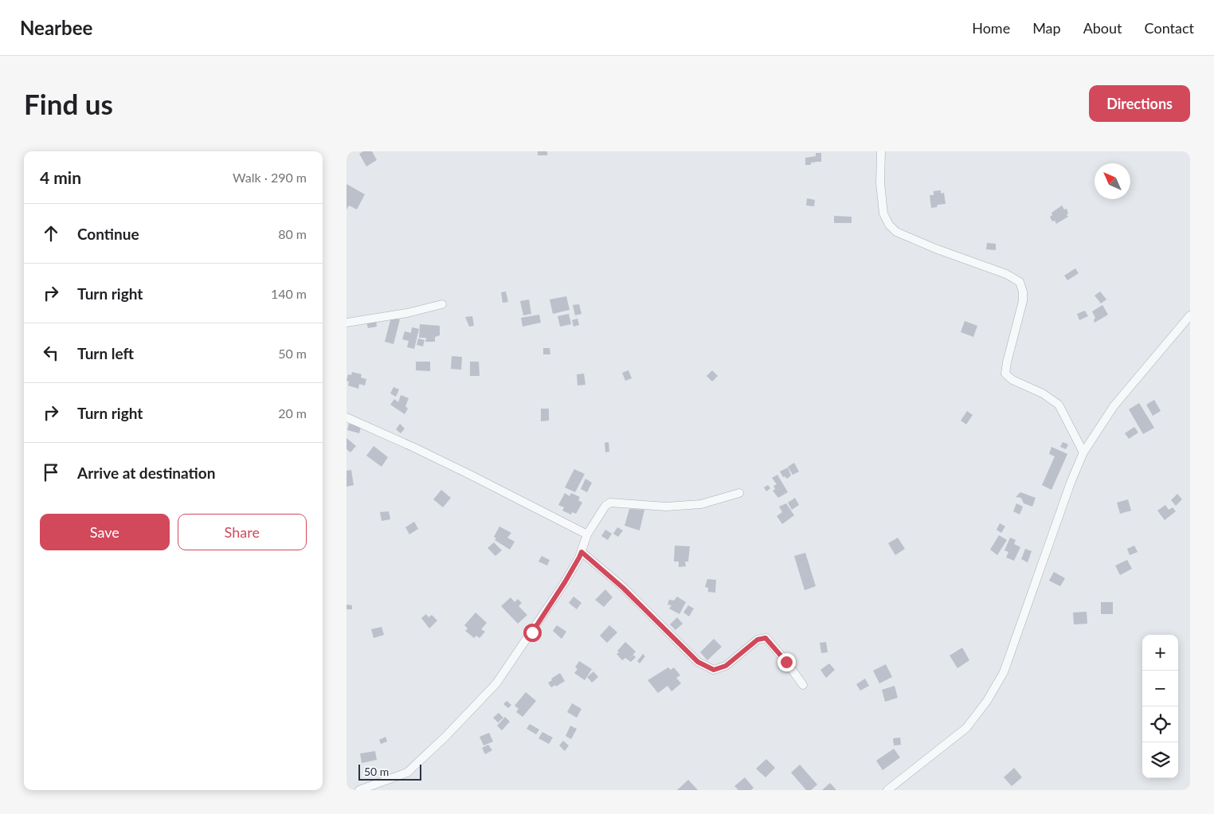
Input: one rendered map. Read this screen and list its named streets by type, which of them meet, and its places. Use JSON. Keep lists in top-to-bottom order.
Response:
{
  "scale_bar": "50 m",
  "north": "top left",
  "page": {
    "header": "Nearbee",
    "nav": [
      "Home",
      "Map",
      "About",
      "Contact"
    ],
    "buttons": [
      "Directions",
      ["Save", "Share"]
    ],
    "title": "Find us",
    "heading": ["4 min", "Walk · 290 m"],
    "list": [
      ["Continue", "80 m"],
      ["Turn right", "140 m"],
      ["Turn left", "50 m"],
      ["Turn right", "20 m"],
      "Arrive at destination"
    ],
    "map_buttons": ["+", "−"],
    "scale": "50 m"
  }
}
